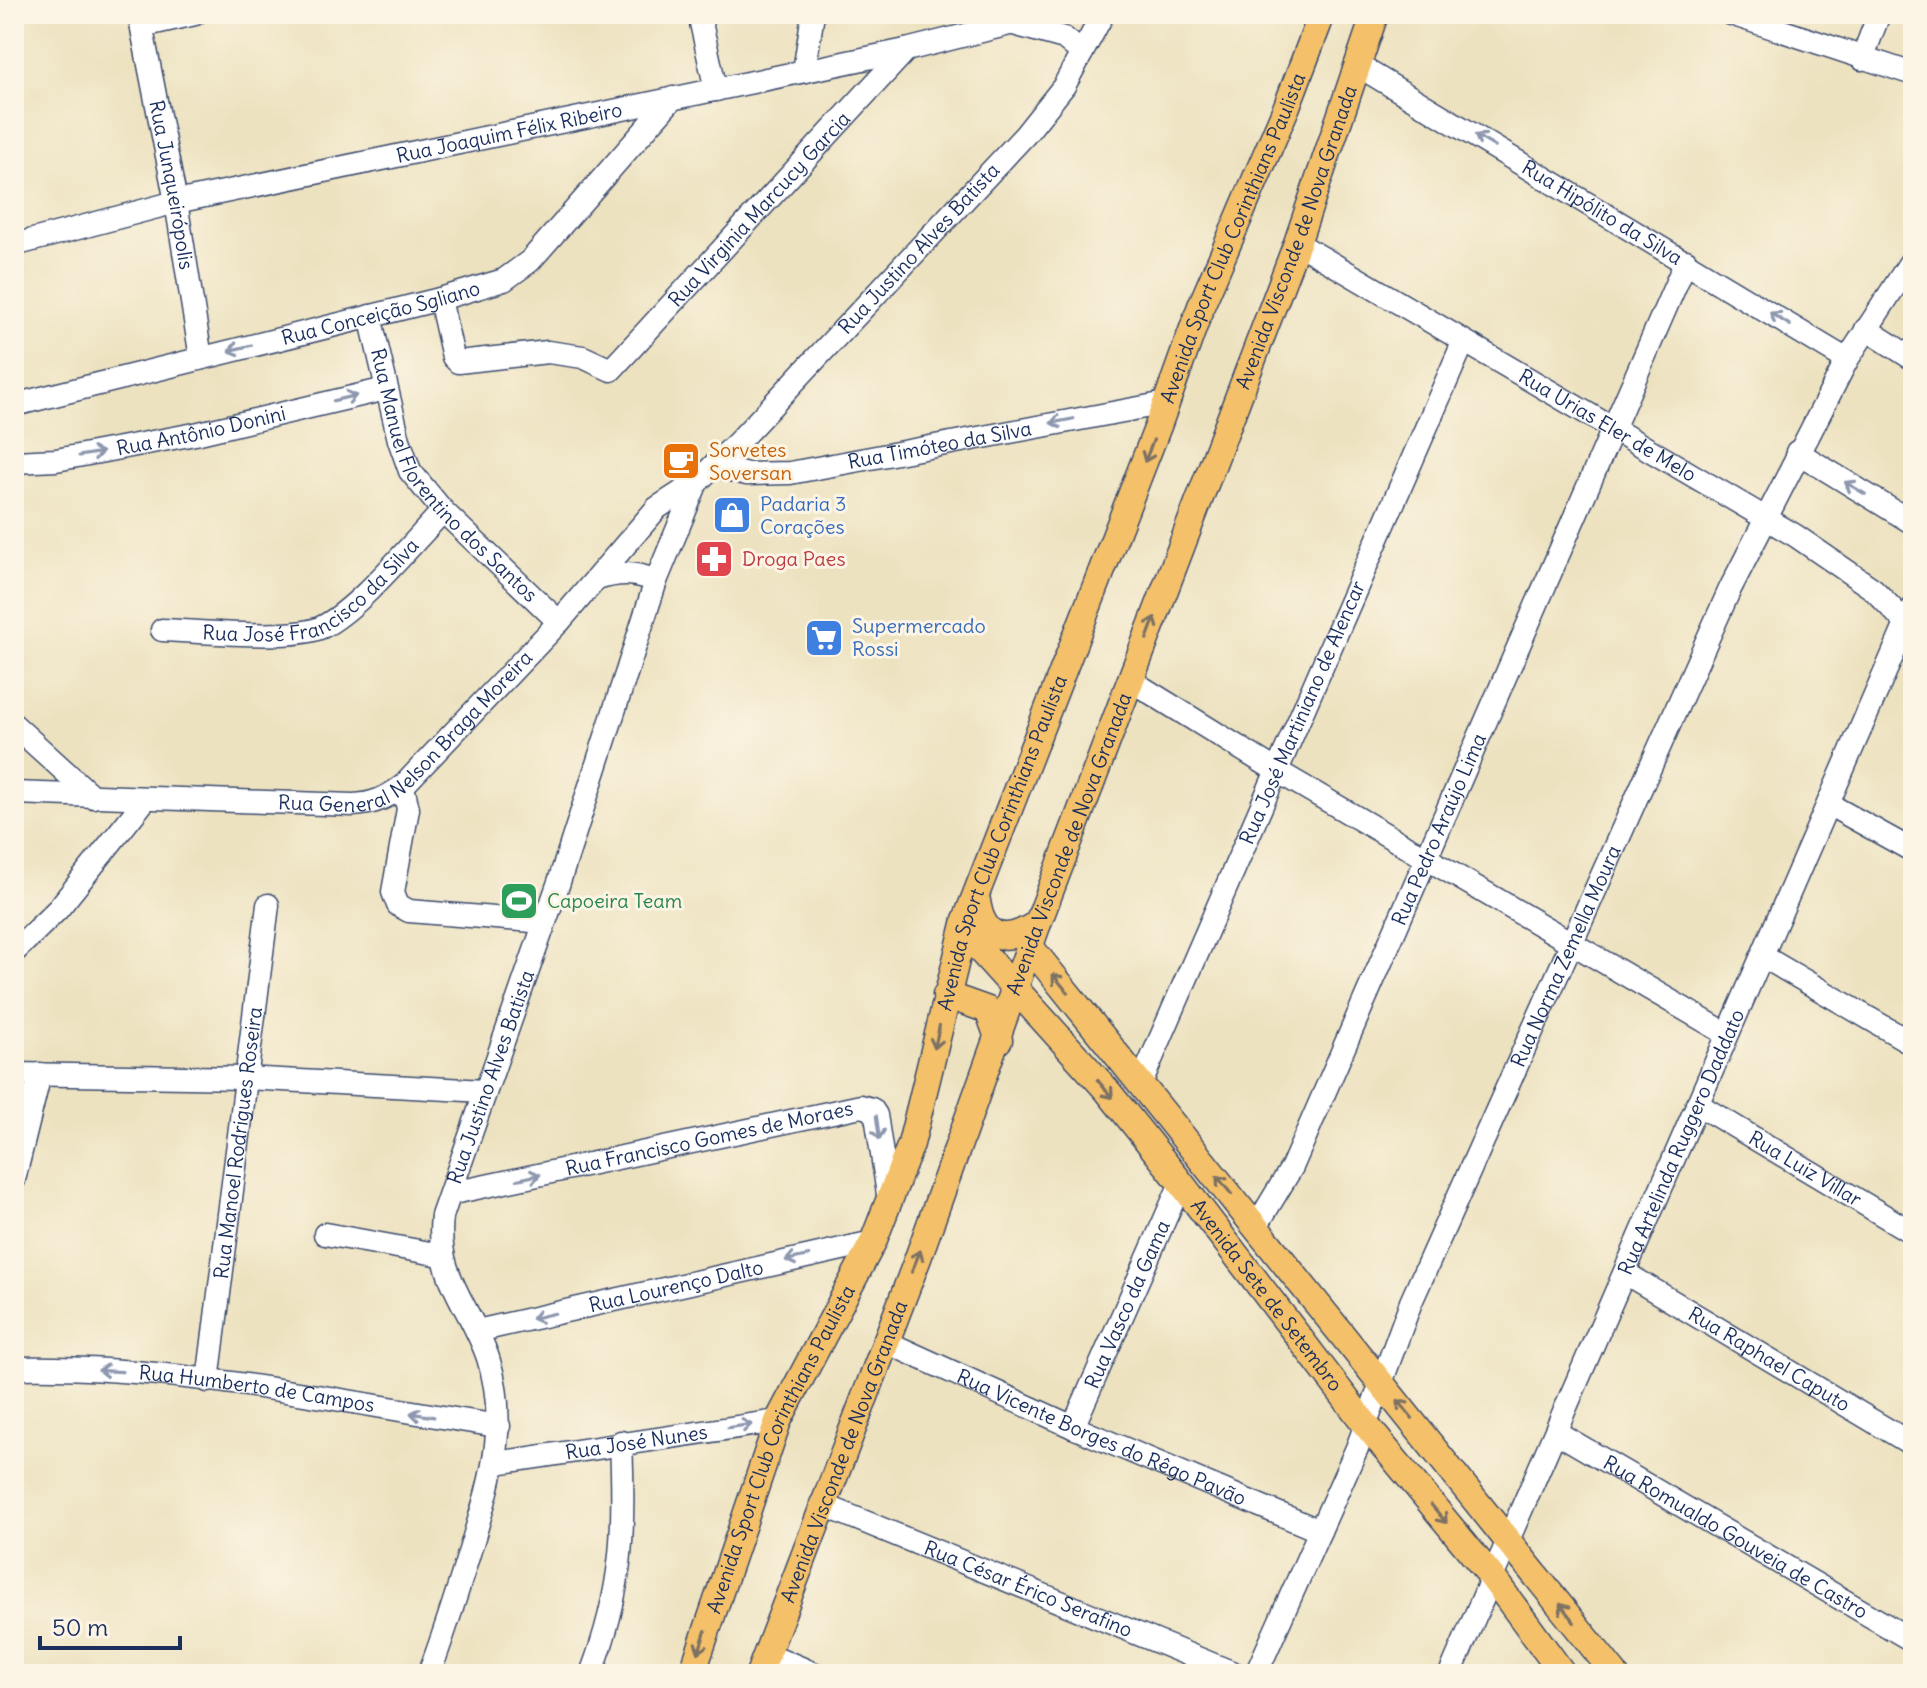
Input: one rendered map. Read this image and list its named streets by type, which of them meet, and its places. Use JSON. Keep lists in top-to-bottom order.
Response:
{
  "streets": {
    "main road": ["Avenida Visconde de Nova Granada", "Avenida Sport Club Corinthians Paulista", "Avenida Sete de Setembro"],
    "street": [
      "Rua Joaquim Félix Ribeiro",
      "Rua Junqueirópolis",
      "Rua Virginia Marcucy Garcia",
      "Rua Hipólito da Silva",
      "Rua Justino Alves Batista",
      "Rua Conceição Sgliano",
      "Rua Urias Eler de Melo",
      "Rua Antônio Donini",
      "Rua Timóteo da Silva",
      "Rua Manuel Florentino dos Santos",
      "Rua José Francisco da Silva",
      "Rua José Martiniano de Alencar",
      "Rua General Nelson Braga Moreira",
      "Rua Pedro Araújo Lima",
      "Rua Norma Zemella Moura",
      "Rua Francisco Gomes de Moraes",
      "Rua Artelinda Ruggero Daddato",
      "Rua Manoel Rodrigues Roseira",
      "Rua Luiz Villar",
      "Rua Lourenço Dalto",
      "Rua Vasco da Gama",
      "Rua Raphael Caputo",
      "Rua Humberto de Campos",
      "Rua Vicente Borges do Rêgo Pavão",
      "Rua José Nunes",
      "Rua Romualdo Gouveia de Castro",
      "Rua César Érico Serafino"
    ]
  },
  "crossings": [
    ["Rua Joaquim Félix Ribeiro", "Rua Junqueirópolis"],
    ["Rua Joaquim Félix Ribeiro", "Rua Virginia Marcucy Garcia"],
    ["Rua Joaquim Félix Ribeiro", "Rua Justino Alves Batista"],
    ["Rua Joaquim Félix Ribeiro", "Rua Conceição Sgliano"],
    ["Rua Junqueirópolis", "Rua Conceição Sgliano"],
    ["Rua Virginia Marcucy Garcia", "Rua Conceição Sgliano"],
    ["Rua Hipólito da Silva", "Avenida Visconde de Nova Granada"],
    ["Rua Hipólito da Silva", "Rua Pedro Araújo Lima"],
    ["Rua Hipólito da Silva", "Rua Norma Zemella Moura"],
    ["Avenida Visconde de Nova Granada", "Rua Urias Eler de Melo"],
    ["Avenida Visconde de Nova Granada", "Avenida Sete de Setembro"],
    ["Avenida Visconde de Nova Granada", "Rua Vicente Borges do Rêgo Pavão"],
    ["Avenida Visconde de Nova Granada", "Rua César Érico Serafino"],
    ["Avenida Sport Club Corinthians Paulista", "Rua Timóteo da Silva"],
    ["Avenida Sport Club Corinthians Paulista", "Rua Francisco Gomes de Moraes"],
    ["Avenida Sport Club Corinthians Paulista", "Rua Lourenço Dalto"],
    ["Avenida Sport Club Corinthians Paulista", "Avenida Sete de Setembro"],
    ["Avenida Sport Club Corinthians Paulista", "Rua José Nunes"],
    ["Rua Justino Alves Batista", "Rua Timóteo da Silva"],
    ["Rua Justino Alves Batista", "Rua General Nelson Braga Moreira"],
    ["Rua Justino Alves Batista", "Rua Francisco Gomes de Moraes"],
    ["Rua Justino Alves Batista", "Rua Lourenço Dalto"],
    ["Rua Justino Alves Batista", "Rua Humberto de Campos"],
    ["Rua Justino Alves Batista", "Rua José Nunes"],
    ["Rua Conceição Sgliano", "Rua Manuel Florentino dos Santos"],
    ["Rua Urias Eler de Melo", "Rua José Martiniano de Alencar"],
    ["Rua Urias Eler de Melo", "Rua Pedro Araújo Lima"],
    ["Rua Urias Eler de Melo", "Rua Norma Zemella Moura"],
    ["Rua Urias Eler de Melo", "Rua Artelinda Ruggero Daddato"],
    ["Rua Antônio Donini", "Rua Manuel Florentino dos Santos"],
    ["Rua Timóteo da Silva", "Rua General Nelson Braga Moreira"],
    ["Rua Manuel Florentino dos Santos", "Rua José Francisco da Silva"],
    ["Rua Manuel Florentino dos Santos", "Rua General Nelson Braga Moreira"],
    ["Rua José Martiniano de Alencar", "Avenida Sete de Setembro"],
    ["Rua Pedro Araújo Lima", "Avenida Sete de Setembro"],
    ["Rua Norma Zemella Moura", "Avenida Sete de Setembro"],
    ["Rua Norma Zemella Moura", "Rua Vicente Borges do Rêgo Pavão"],
    ["Rua Artelinda Ruggero Daddato", "Rua Luiz Villar"],
    ["Rua Artelinda Ruggero Daddato", "Avenida Sete de Setembro"],
    ["Rua Artelinda Ruggero Daddato", "Rua Raphael Caputo"],
    ["Rua Artelinda Ruggero Daddato", "Rua Romualdo Gouveia de Castro"],
    ["Rua Manoel Rodrigues Roseira", "Rua Humberto de Campos"],
    ["Avenida Sete de Setembro", "Rua Vasco da Gama"],
    ["Rua Vasco da Gama", "Rua Vicente Borges do Rêgo Pavão"]
  ],
  "one_way": [
    "Rua Hipólito da Silva",
    "Avenida Visconde de Nova Granada",
    "Avenida Sport Club Corinthians Paulista",
    "Rua Antônio Donini",
    "Rua Timóteo da Silva",
    "Rua Francisco Gomes de Moraes",
    "Rua Lourenço Dalto",
    "Rua Humberto de Campos",
    "Rua José Nunes"
  ],
  "places": {
    "cafe": ["Sorvetes Soversan"],
    "shop": ["Padaria 3 Corações"],
    "pharmacy": ["Droga Paes"],
    "supermarket": ["Supermercado Rossi"],
    "sports": ["Capoeira Team"]
  },
  "scale_bar": "50 m"
}
